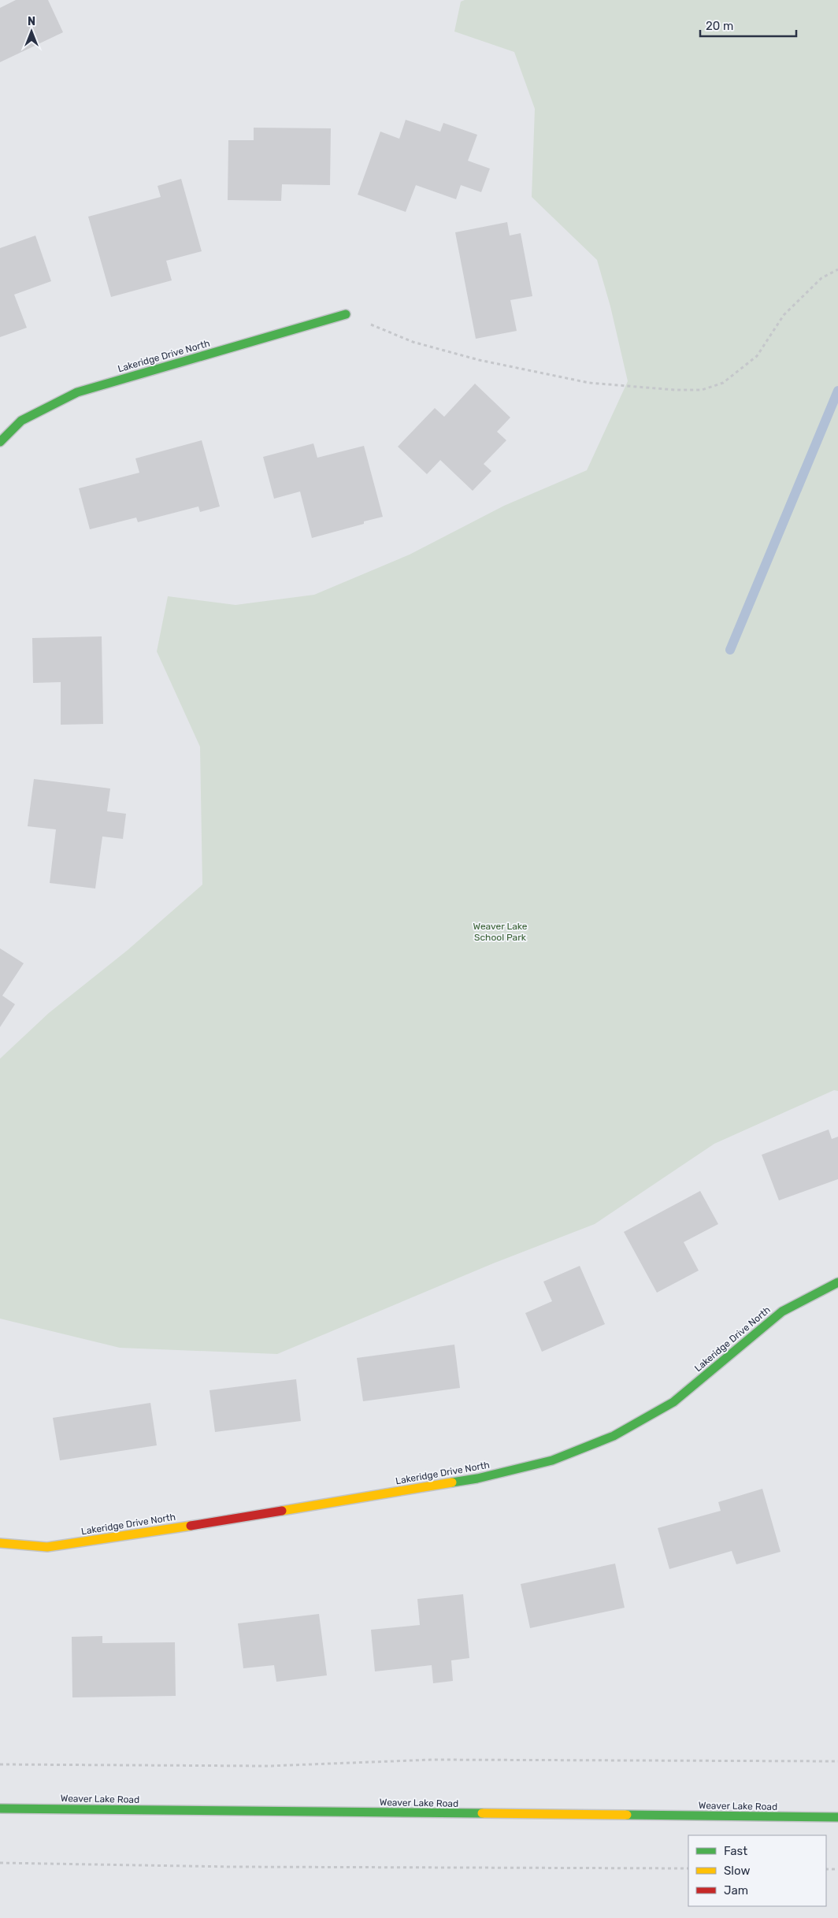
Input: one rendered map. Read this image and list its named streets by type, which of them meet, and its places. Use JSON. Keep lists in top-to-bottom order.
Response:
{
  "streets": {
    "street": ["Lakeridge Drive North", "Weaver Lake Road"]
  },
  "parks": ["Weaver Lake School Park"],
  "legend": ["Fast", "Slow", "Jam"],
  "scale_bar": "20 m",
  "north": "top"
}
